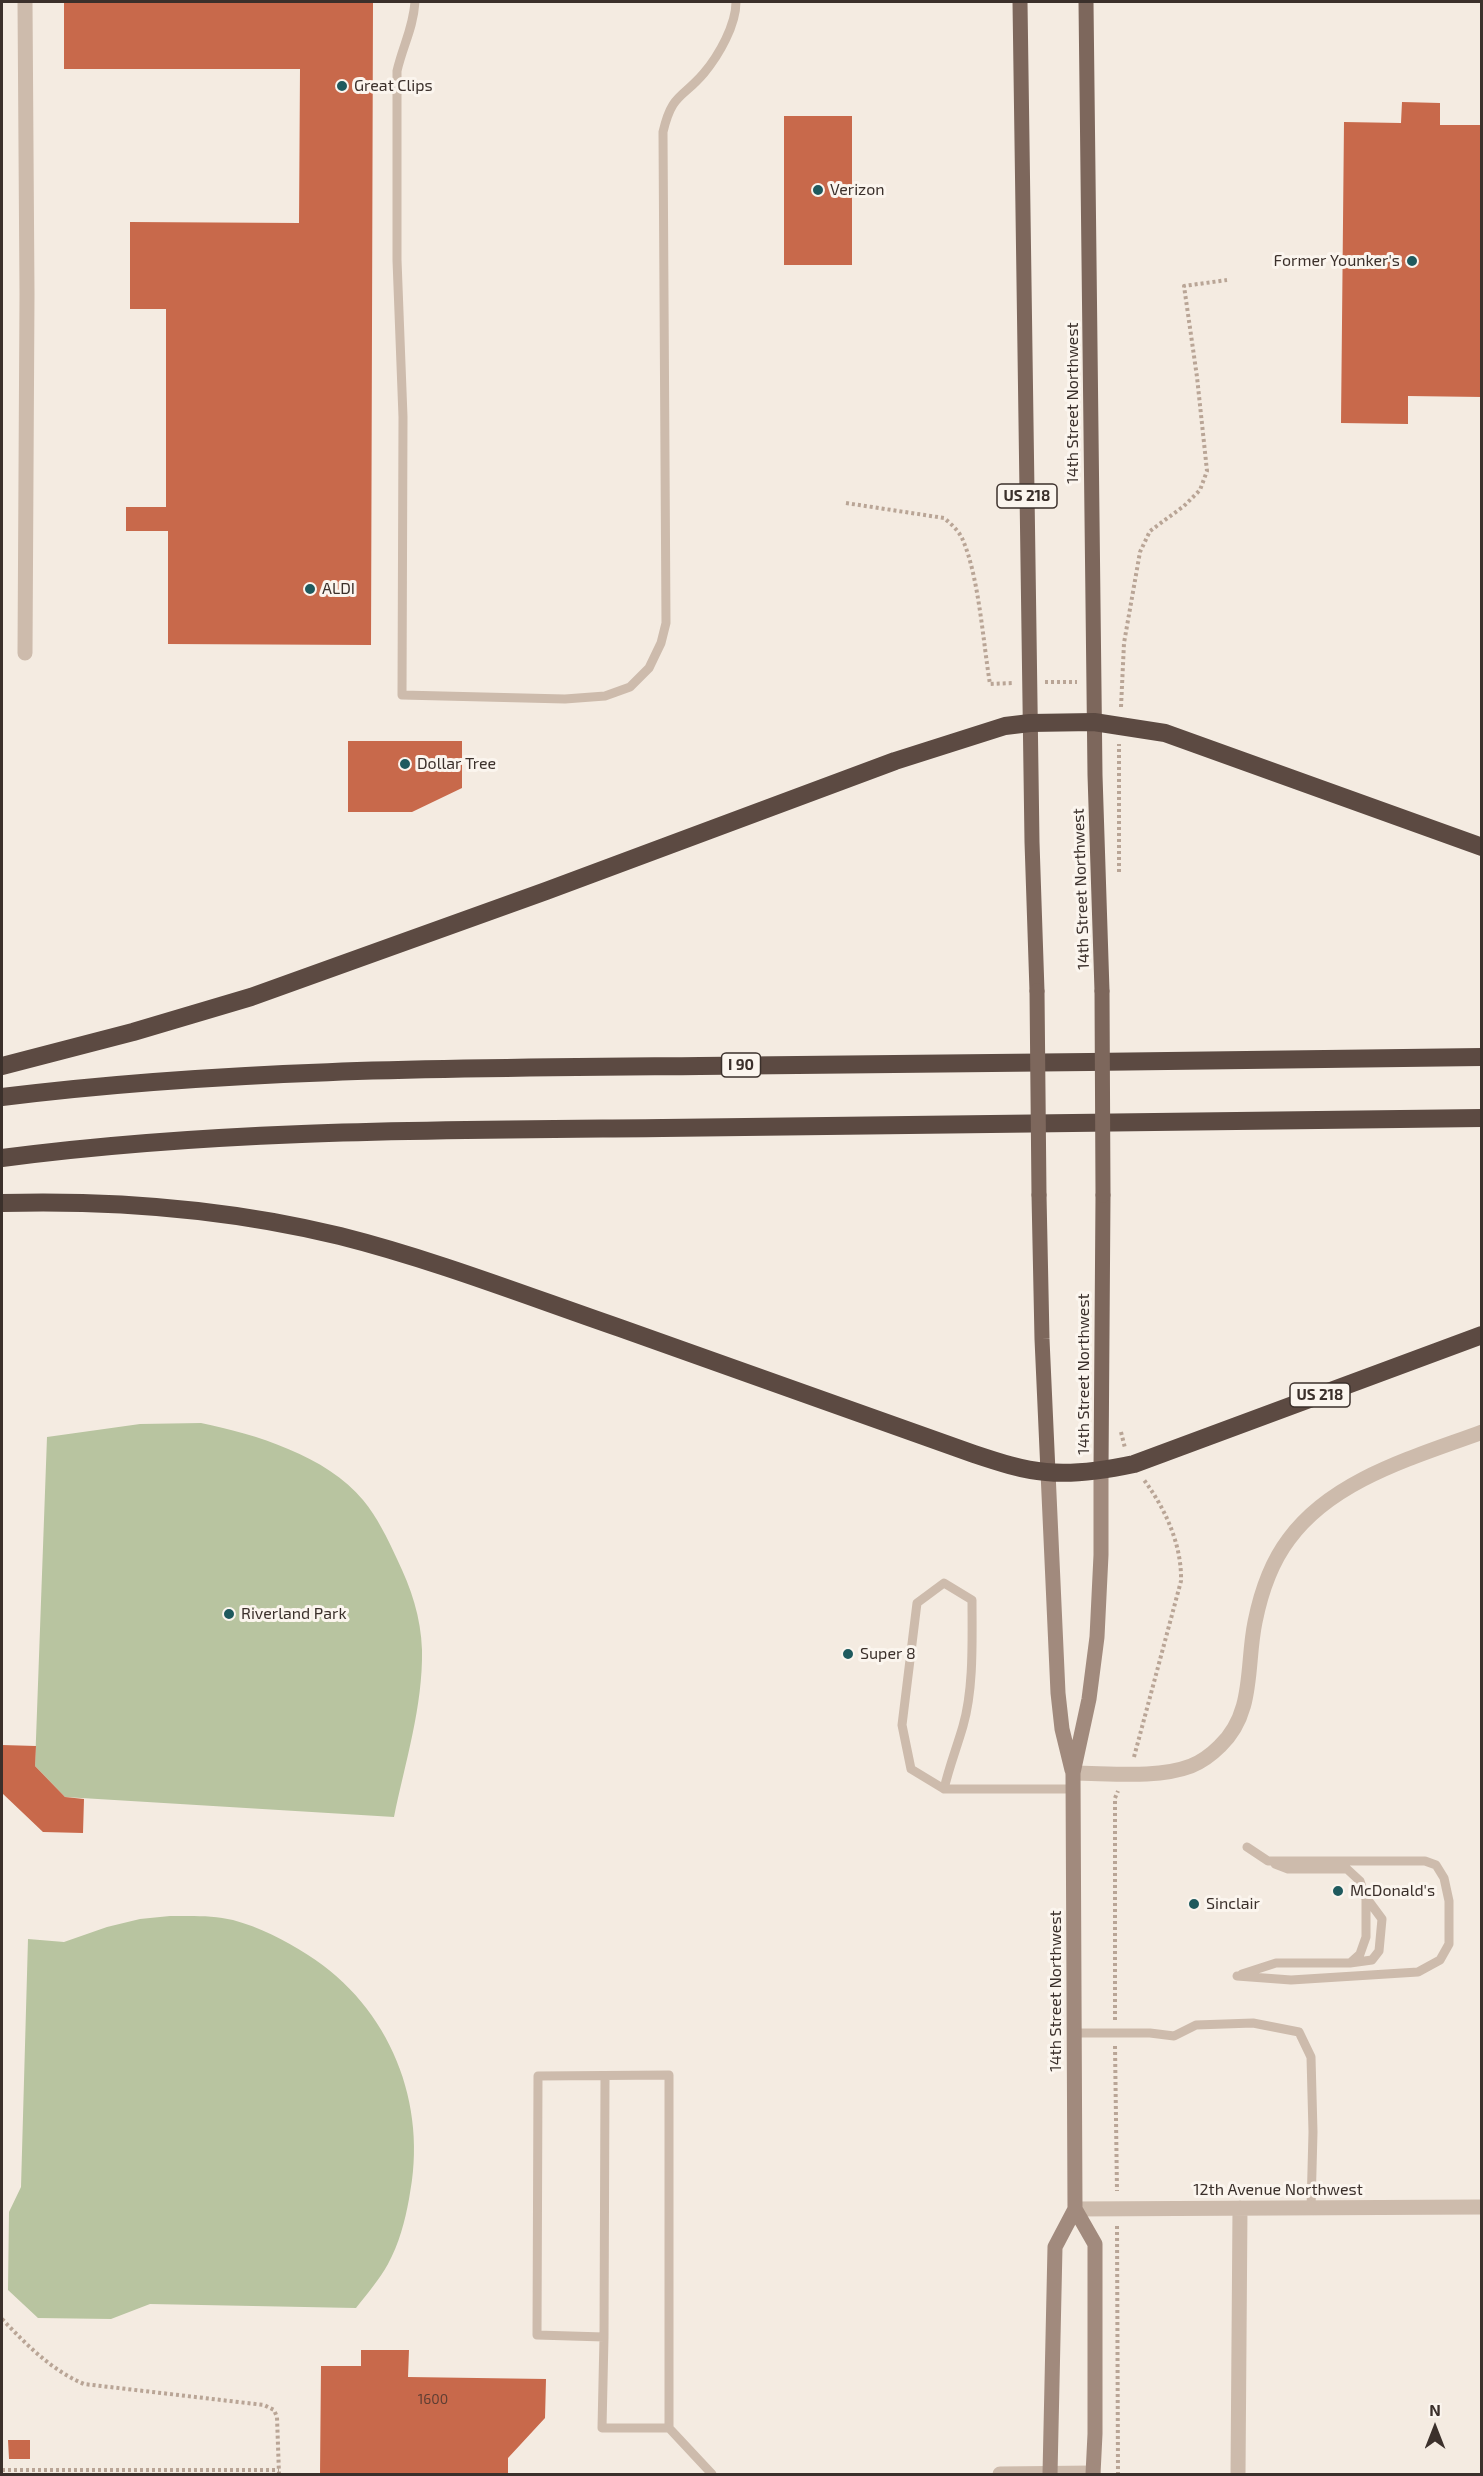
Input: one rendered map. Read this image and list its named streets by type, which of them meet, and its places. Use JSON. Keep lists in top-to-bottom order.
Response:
{
  "streets": {
    "highway": ["US 218", "I 90"],
    "main road": ["14th Street Northwest"],
    "street": ["12th Avenue Northwest"]
  },
  "crossings": [
    ["14th Street Northwest", "US 218"],
    ["14th Street Northwest", "12th Avenue Northwest"]
  ],
  "places": [
    "Great Clips",
    "Verizon",
    "Former Younker's",
    "ALDI",
    "Dollar Tree",
    "Riverland Park",
    "Super 8",
    "McDonald's",
    "Sinclair"
  ],
  "house_numbers": ["1600"],
  "north": "top"
}
